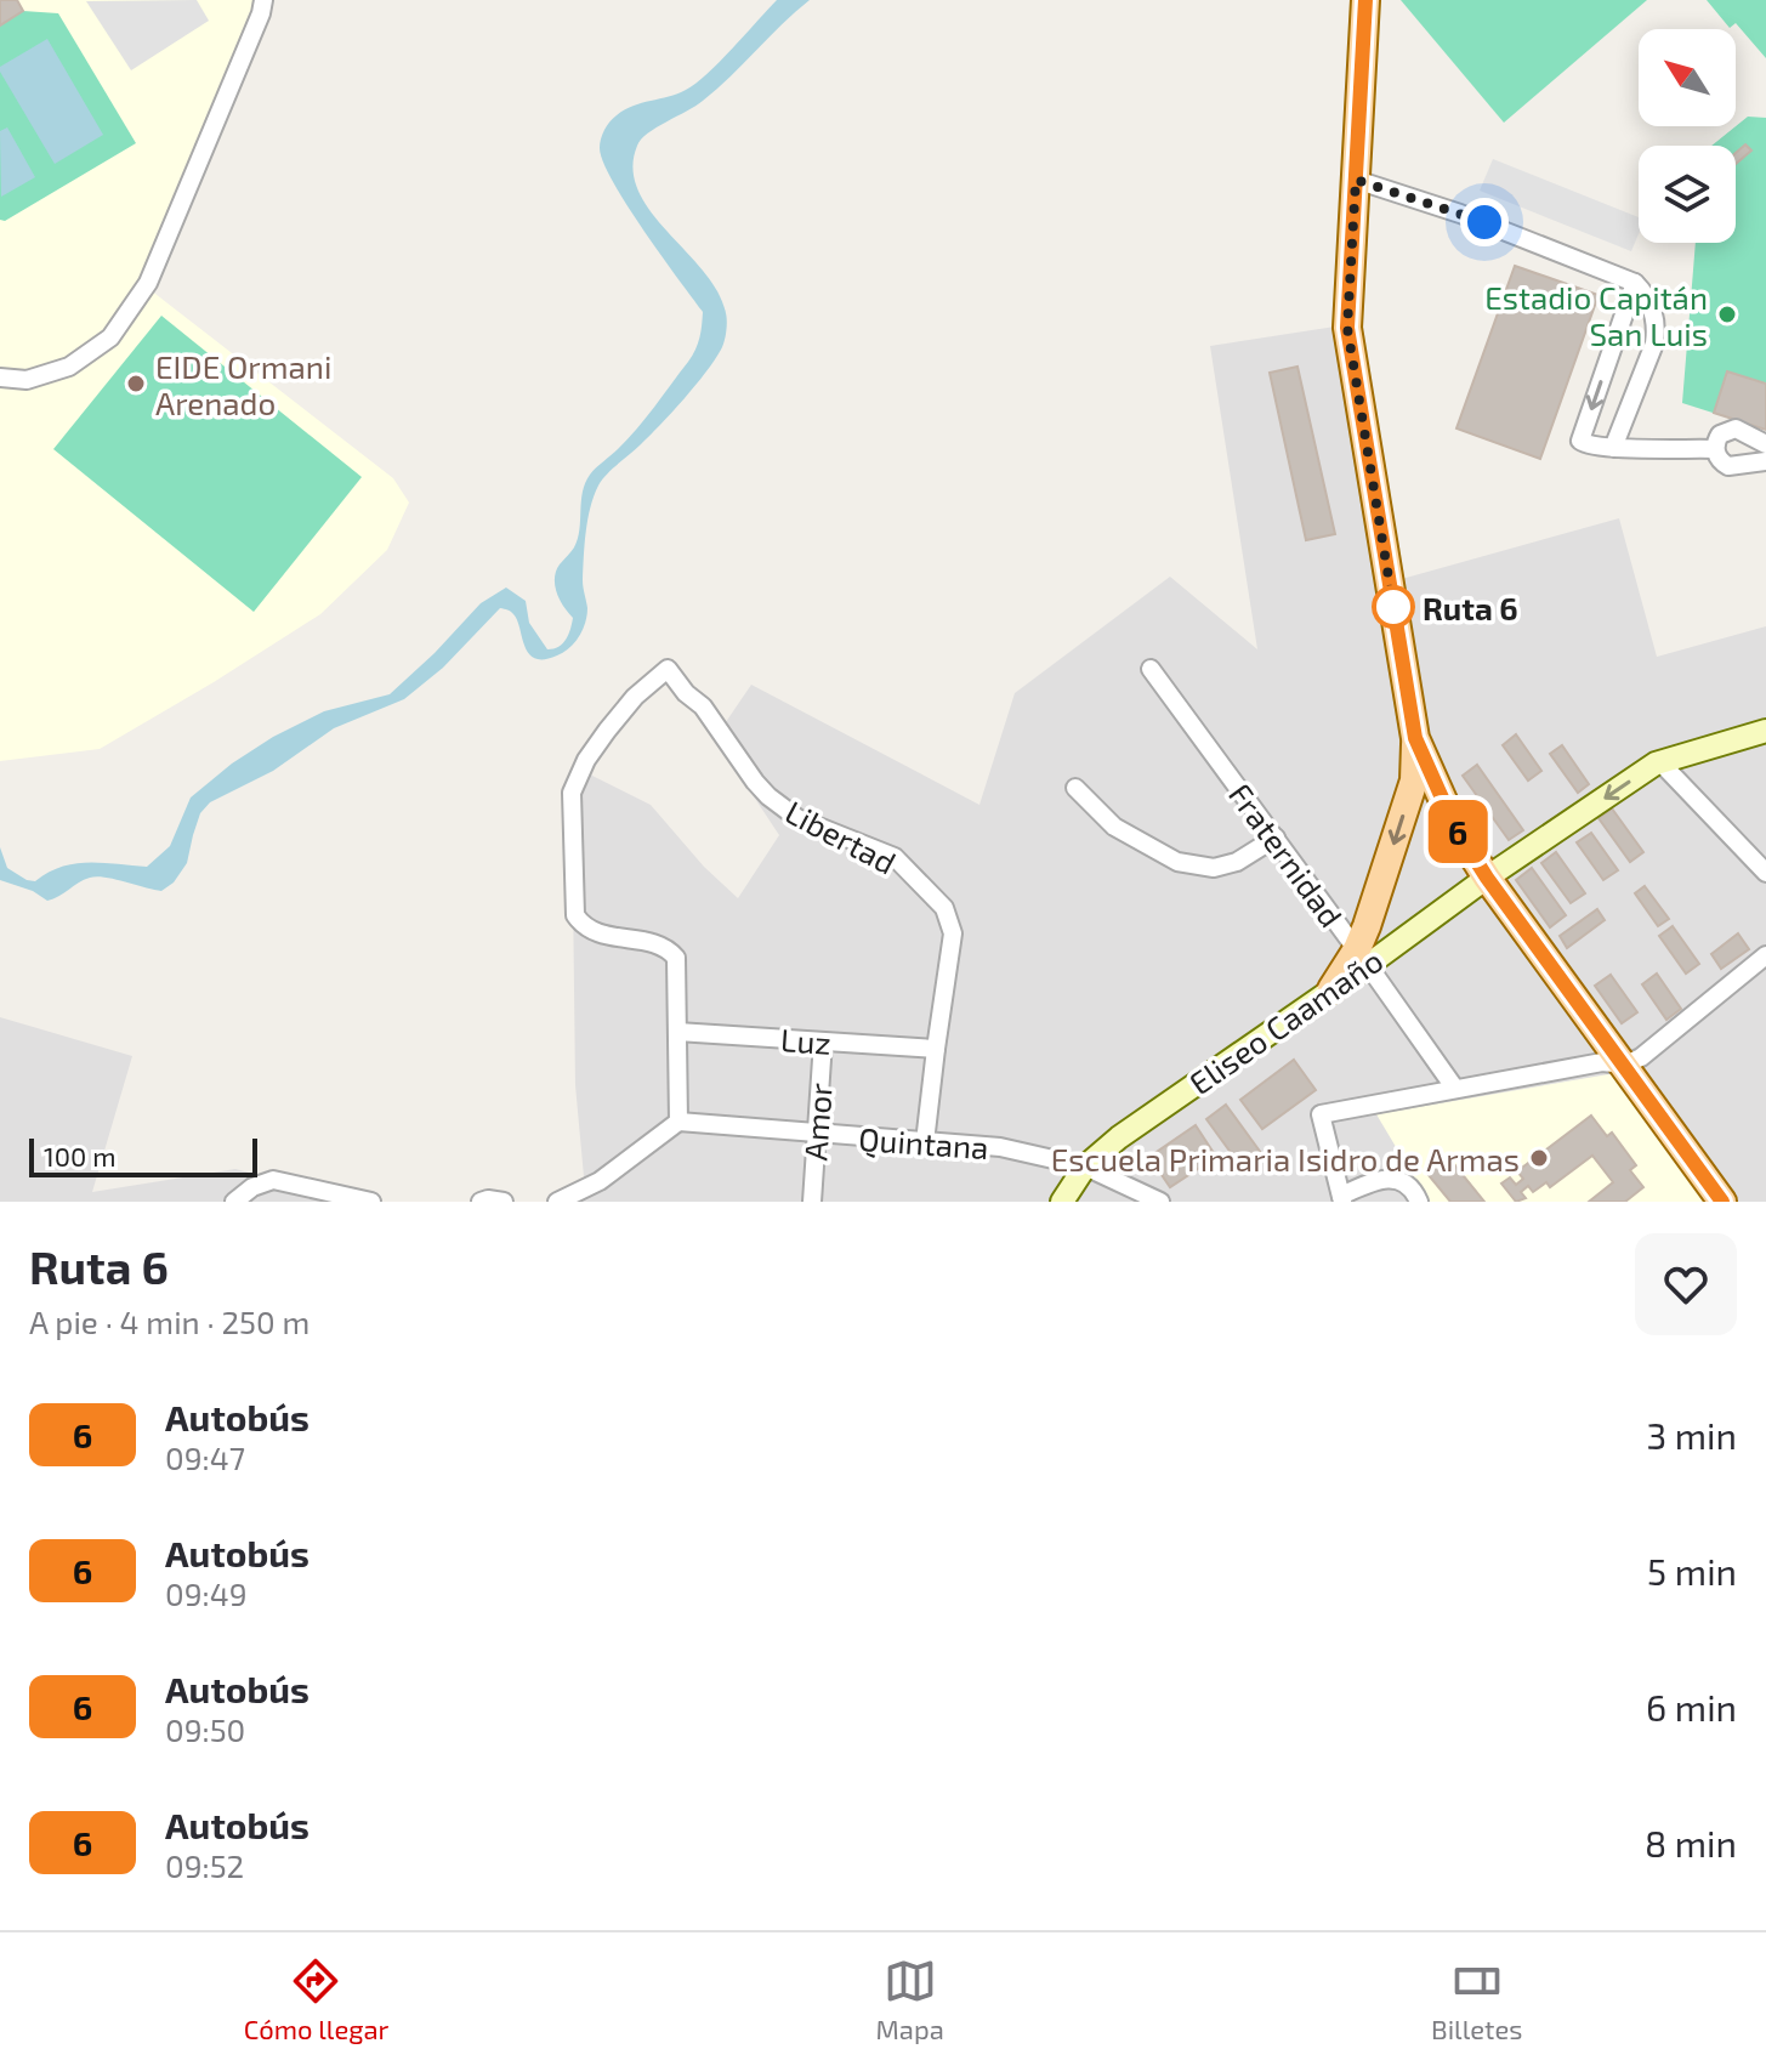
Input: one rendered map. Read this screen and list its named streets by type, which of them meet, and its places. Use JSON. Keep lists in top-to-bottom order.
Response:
{
  "streets": {
    "main road": ["Eliseo Caamaño"],
    "street": [
      "Libertad",
      "Fraternidad",
      "Luz",
      "Amor",
      "Quintana"
    ]
  },
  "crossings": [
    ["Libertad", "Luz"],
    ["Libertad", "Quintana"],
    ["Fraternidad", "Eliseo Caamaño"],
    ["Eliseo Caamaño", "Quintana"],
    ["Luz", "Amor"],
    ["Amor", "Quintana"]
  ],
  "places": [
    "Estadio Capitán San Luis",
    "EIDE Ormani Arenado",
    "Ruta 6",
    "Escuela Primaria Isidro de Armas"
  ],
  "lines": ["bus line 6"],
  "scale_bar": "100 m",
  "north": "top left",
  "page": {
    "on_map": "6",
    "scale": "100 m",
    "heading": ["Ruta 6", "A pie · 4 min · 250 m"],
    "list": [
      {
        "mark": "6",
        "name": "Autobús",
        "note": "09:47",
        "value": "3 min"
      },
      {
        "mark": "6",
        "name": "Autobús",
        "note": "09:49",
        "value": "5 min"
      },
      {
        "mark": "6",
        "name": "Autobús",
        "note": "09:50",
        "value": "6 min"
      },
      {
        "mark": "6",
        "name": "Autobús",
        "note": "09:52",
        "value": "8 min"
      }
    ],
    "tabs": ["Cómo llegar", "Mapa", "Billetes"]
  }
}
